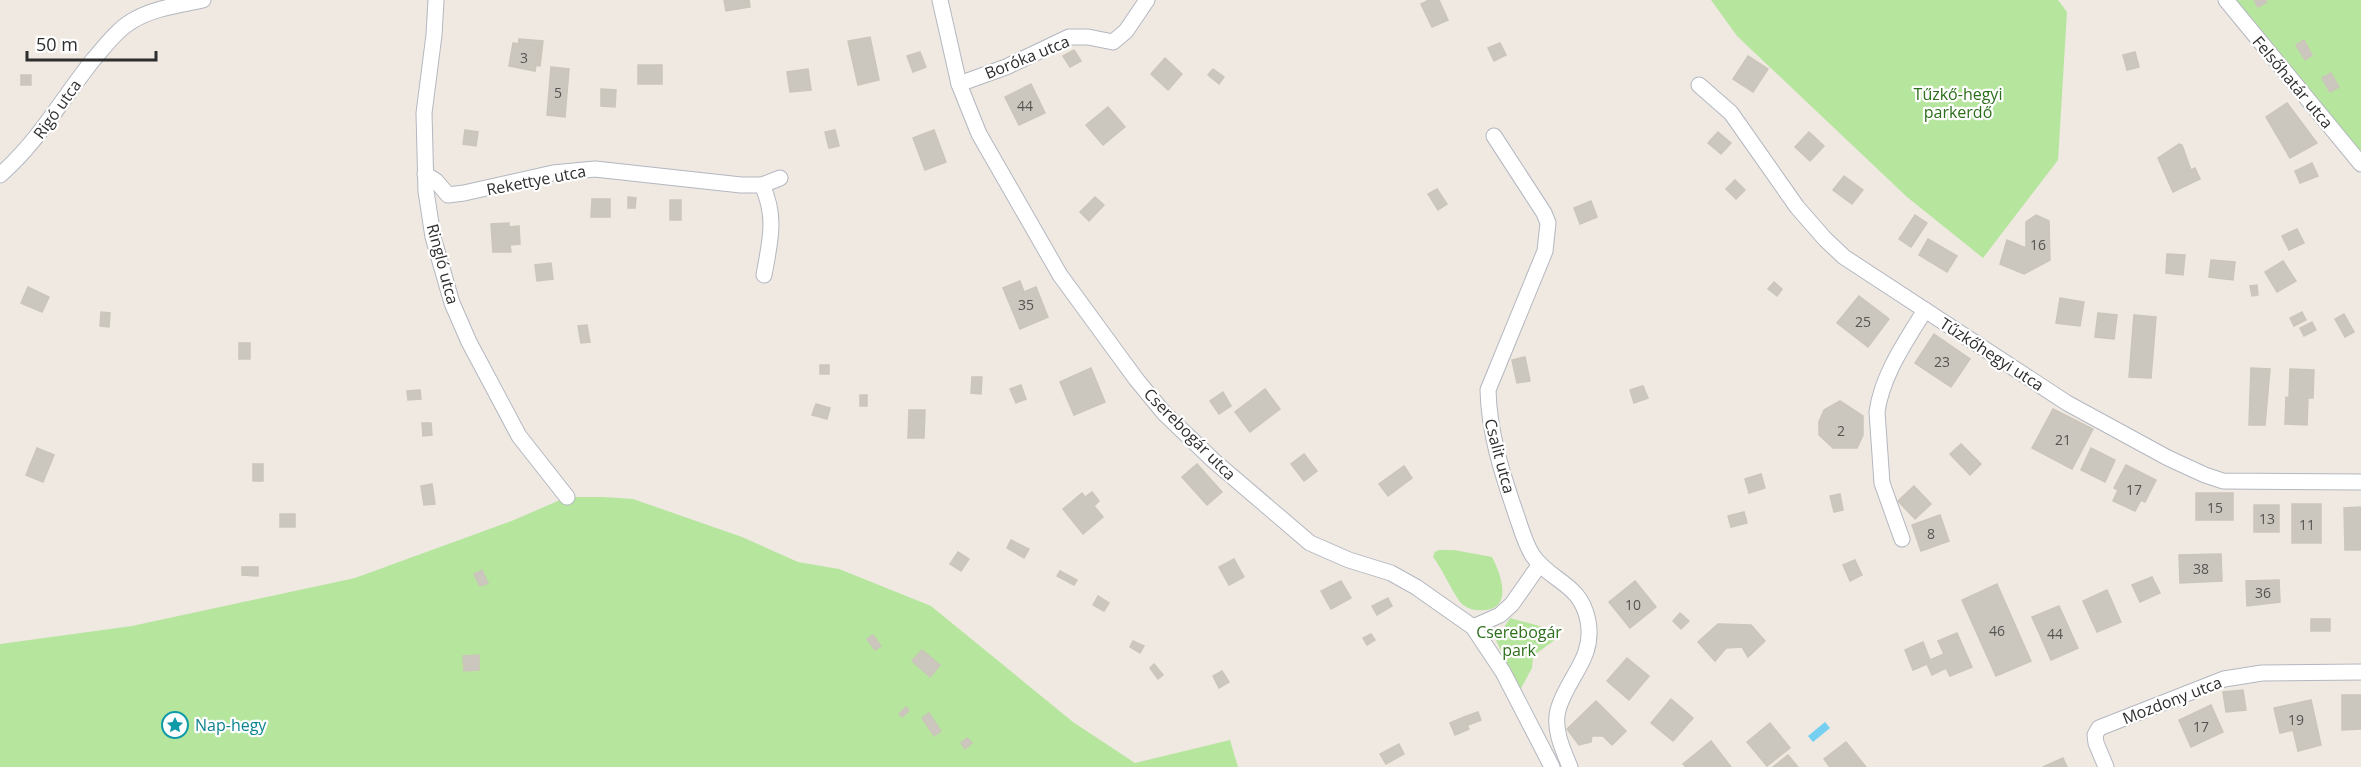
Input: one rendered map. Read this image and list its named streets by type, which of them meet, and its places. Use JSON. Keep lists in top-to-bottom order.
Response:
{
  "streets": {
    "street": [
      "Boróka utca",
      "Felsőhatár utca",
      "Rigó utca",
      "Rekettye utca",
      "Ringló utca",
      "Tűzkőhegyi utca",
      "Cserebogár utca",
      "Csalit utca",
      "Mozdony utca"
    ]
  },
  "crossings": [
    ["Boróka utca", "Cserebogár utca"],
    ["Rekettye utca", "Ringló utca"]
  ],
  "parks": ["Tűzkő-hegyi parkerdő", "Cserebogár park"],
  "places": {
    "place": ["Nap-hegy"]
  },
  "house_numbers": [
    "3",
    "5",
    "44",
    "16",
    "35",
    "25",
    "23",
    "2",
    "21",
    "17",
    "15",
    "13",
    "11",
    "8",
    "38",
    "36",
    "10",
    "46",
    "44",
    "19",
    "17"
  ],
  "scale_bar": "50 m"
}
